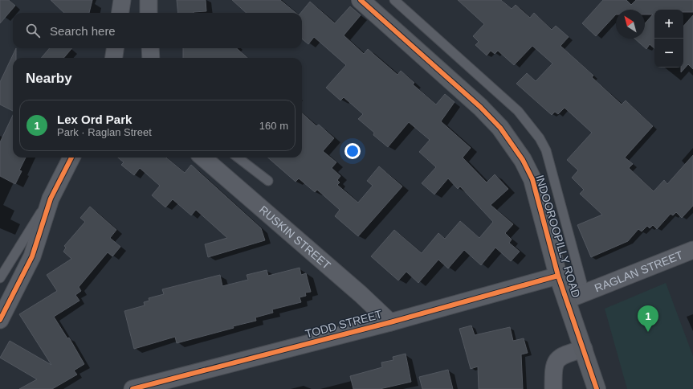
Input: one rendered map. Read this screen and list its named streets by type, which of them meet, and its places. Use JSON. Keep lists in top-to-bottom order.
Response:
{
  "streets": {
    "main road": ["INDOOROOPILLY ROAD"],
    "street": ["RUSKIN STREET", "RAGLAN STREET", "TODD STREET"]
  },
  "crossings": [
    ["INDOOROOPILLY ROAD", "RAGLAN STREET"],
    ["INDOOROOPILLY ROAD", "TODD STREET"],
    ["RUSKIN STREET", "TODD STREET"]
  ],
  "north": "top left",
  "page": {
    "map_buttons": ["+", "−"],
    "search": "Search here",
    "heading": "Nearby",
    "list": [
      {
        "mark": "1",
        "name": "Lex Ord Park",
        "note": "Park · Raglan Street",
        "value": "160 m"
      }
    ],
    "pins": "1"
  }
}
